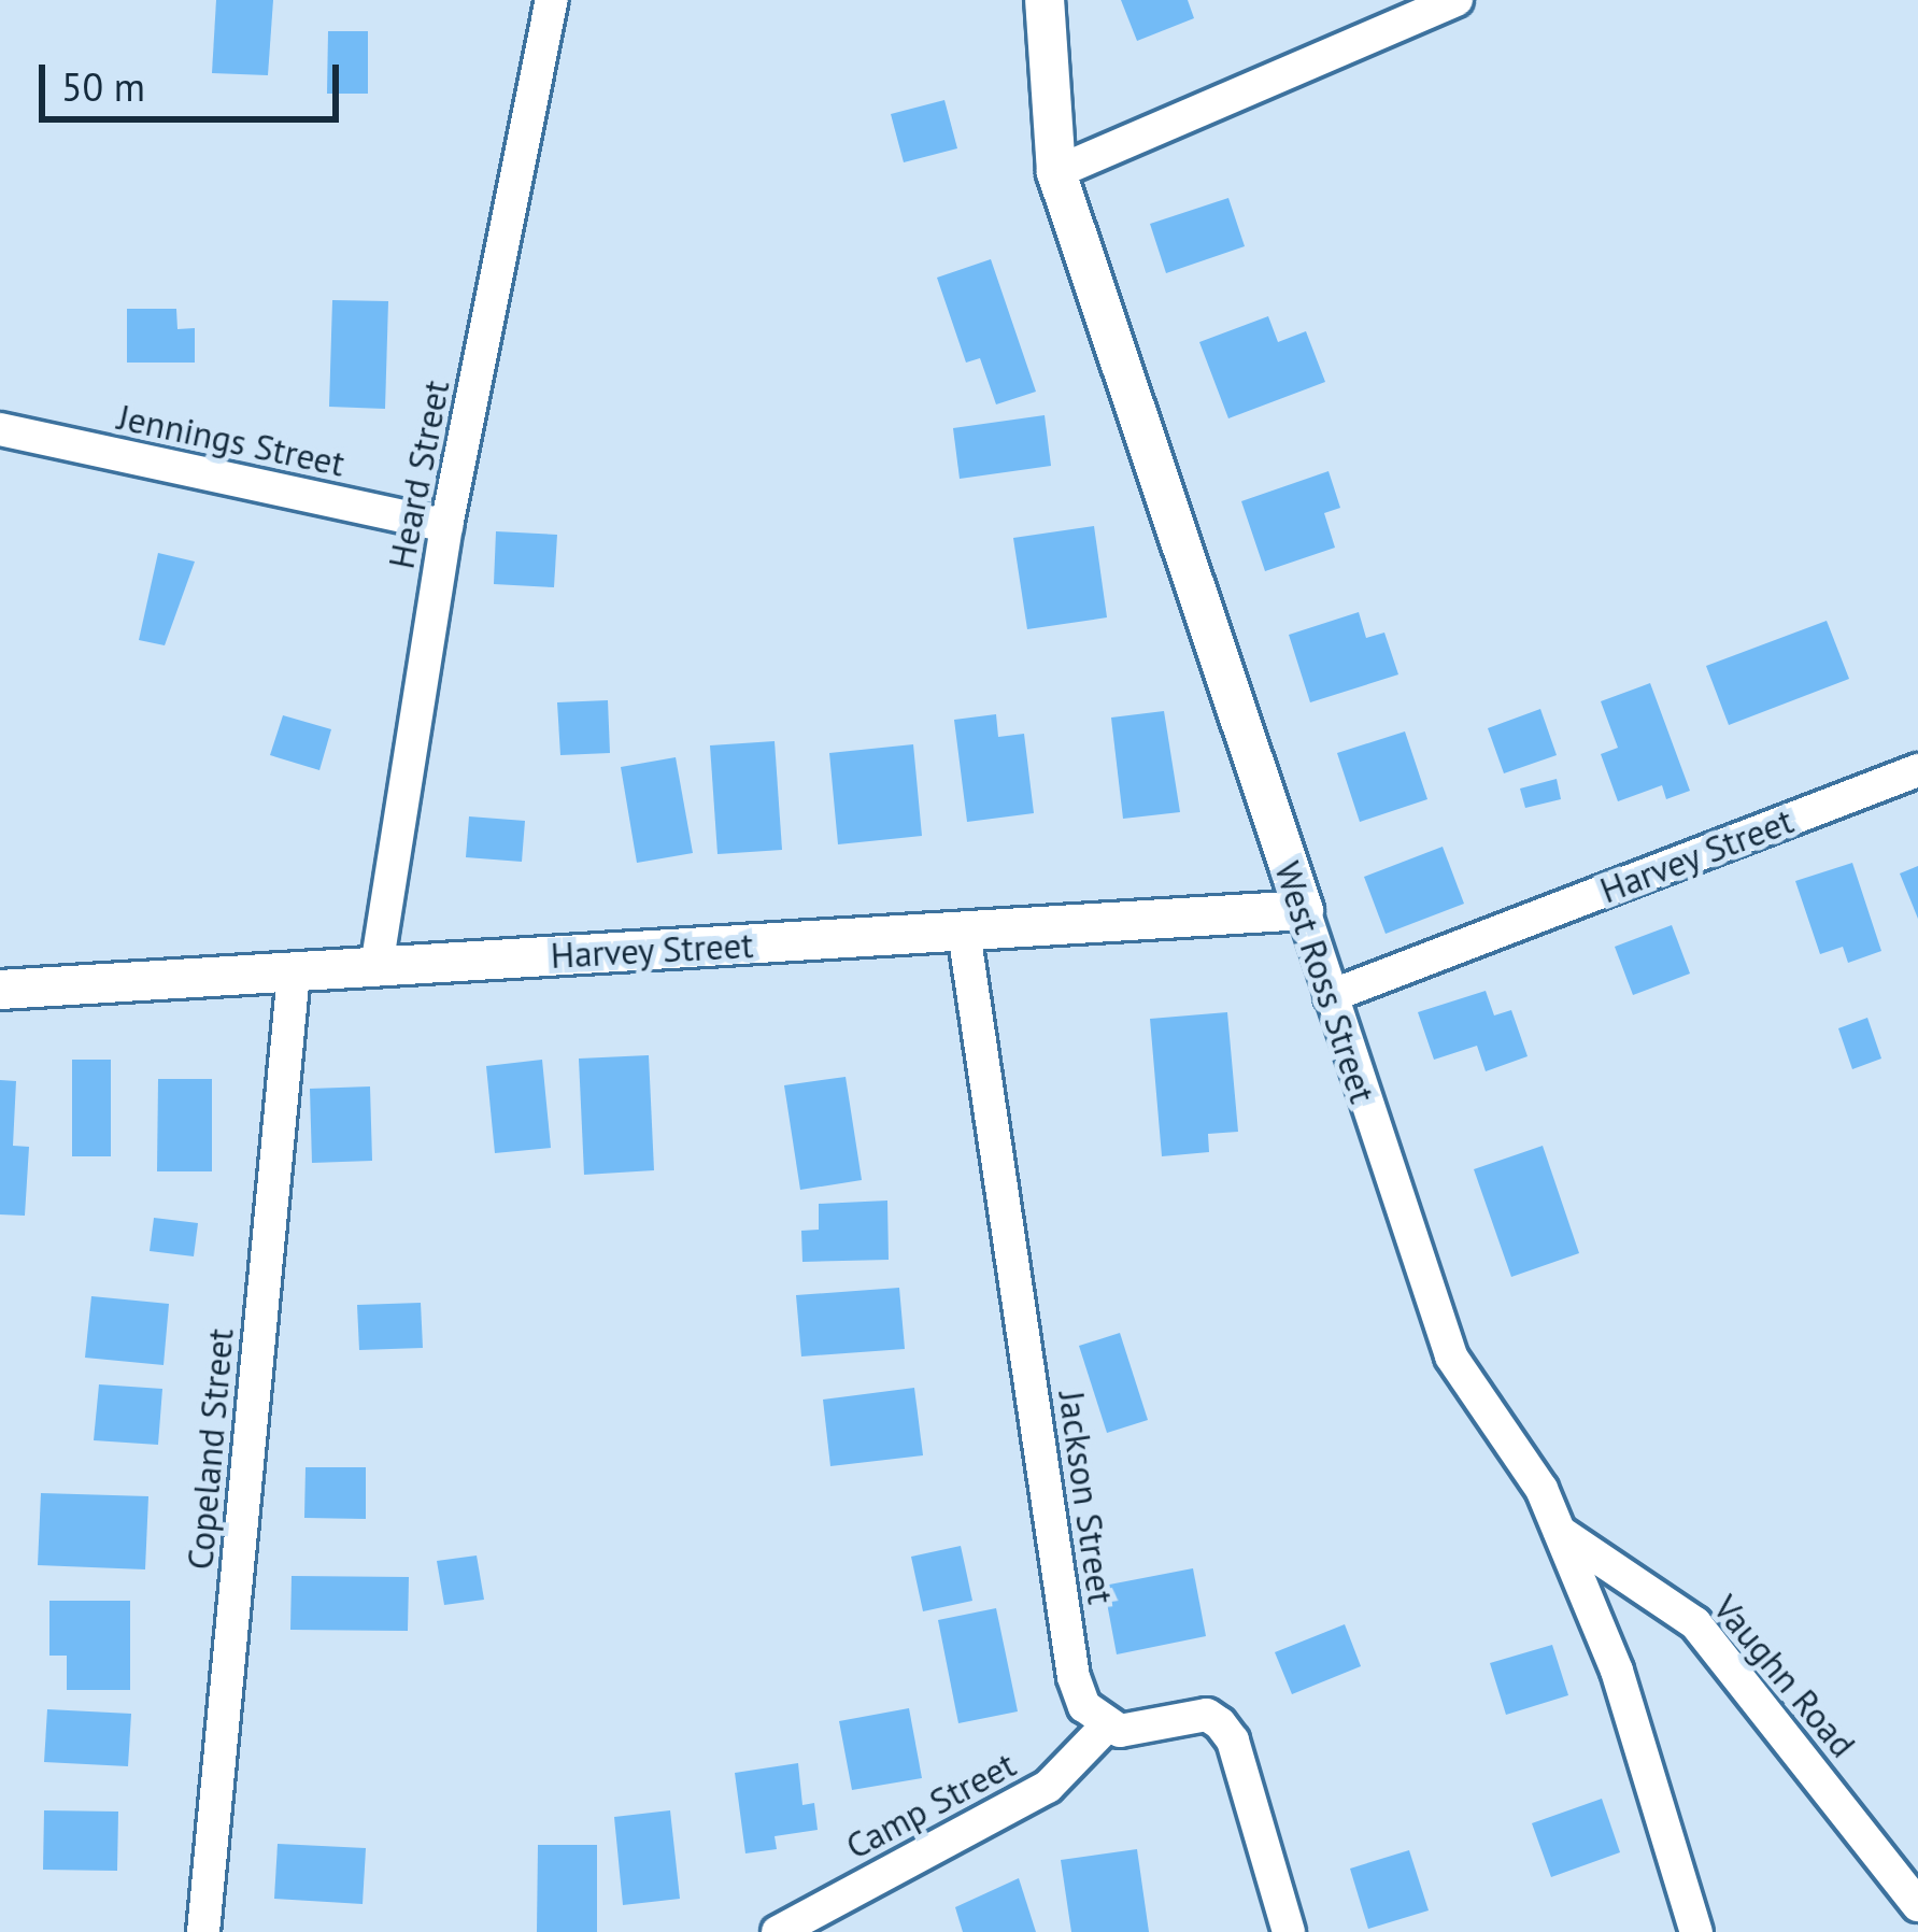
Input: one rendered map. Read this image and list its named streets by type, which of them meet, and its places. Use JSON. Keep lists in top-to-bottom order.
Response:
{
  "streets": {
    "street": [
      "Jennings Street",
      "Heard Street",
      "Harvey Street",
      "West Ross Street",
      "Copeland Street",
      "Jackson Street",
      "Vaughn Road",
      "Camp Street"
    ]
  },
  "crossings": [
    ["Jennings Street", "Heard Street"],
    ["Heard Street", "Harvey Street"],
    ["Harvey Street", "West Ross Street"],
    ["Harvey Street", "Copeland Street"],
    ["Harvey Street", "Jackson Street"],
    ["West Ross Street", "Vaughn Road"],
    ["Jackson Street", "Camp Street"]
  ],
  "scale_bar": "50 m"
}
